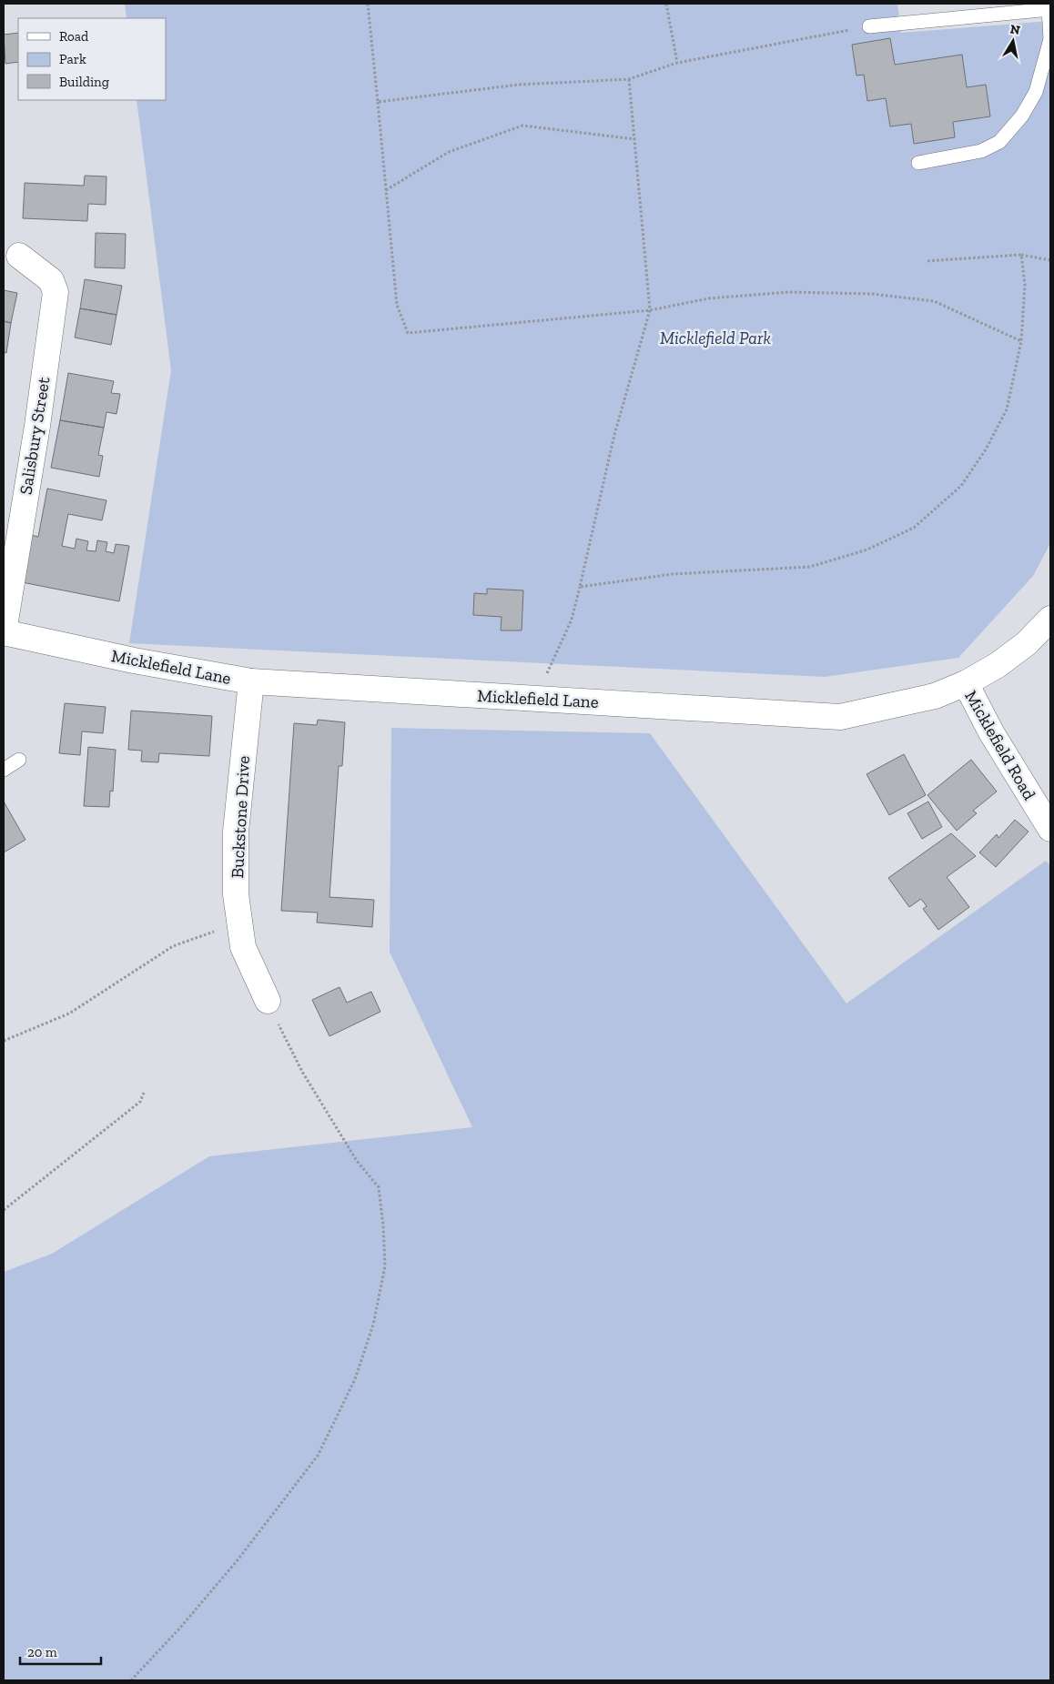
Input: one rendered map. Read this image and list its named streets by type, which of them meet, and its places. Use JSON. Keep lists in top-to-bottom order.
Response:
{
  "streets": {
    "main road": [
      "Salisbury Street",
      "Micklefield Lane",
      "Micklefield Road",
      "Buckstone Drive"
    ]
  },
  "crossings": [
    ["Salisbury Street", "Micklefield Lane"],
    ["Micklefield Lane", "Micklefield Road"],
    ["Micklefield Lane", "Buckstone Drive"]
  ],
  "parks": ["Micklefield Park"],
  "legend": ["Road", "Park", "Building"],
  "scale_bar": "20 m",
  "north": "top"
}
